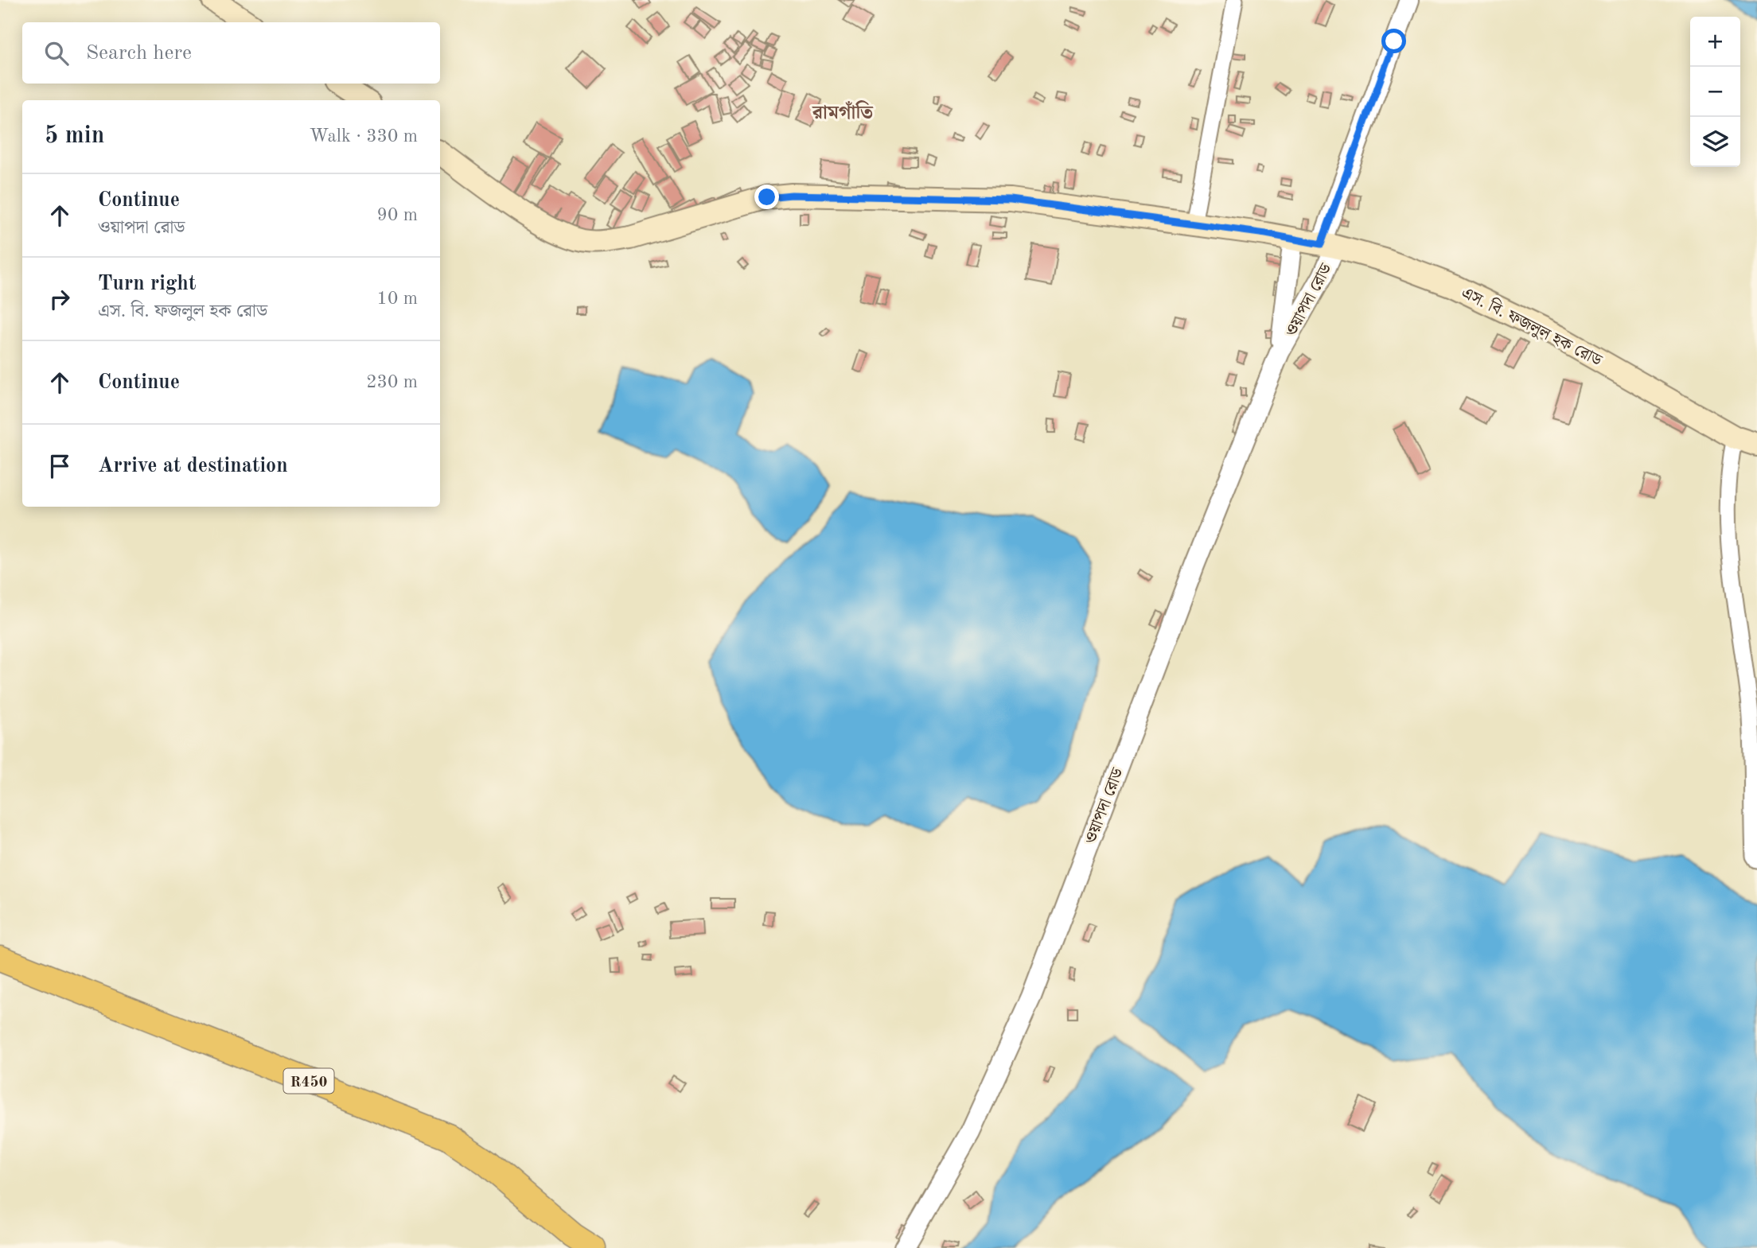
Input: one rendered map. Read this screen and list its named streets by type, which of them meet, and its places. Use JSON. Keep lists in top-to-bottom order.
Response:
{
  "streets": {
    "main road": ["এস. বি. ফজলুল হক রোড", "R450"],
    "street": ["ওয়াপদা রোড"]
  },
  "crossings": [
    ["ওয়াপদা রোড", "এস. বি. ফজলুল হক রোড"]
  ],
  "districts": ["রামগাঁতি"],
  "page": {
    "map_buttons": ["+", "−"],
    "search": "Search here",
    "heading": ["5 min", "Walk · 330 m"],
    "list": [
      ["Continue", "ওয়াপদা রোড", "90 m"],
      ["Turn right", "এস. বি. ফজলুল হক রোড", "10 m"],
      ["Continue", "230 m"],
      "Arrive at destination"
    ]
  }
}
